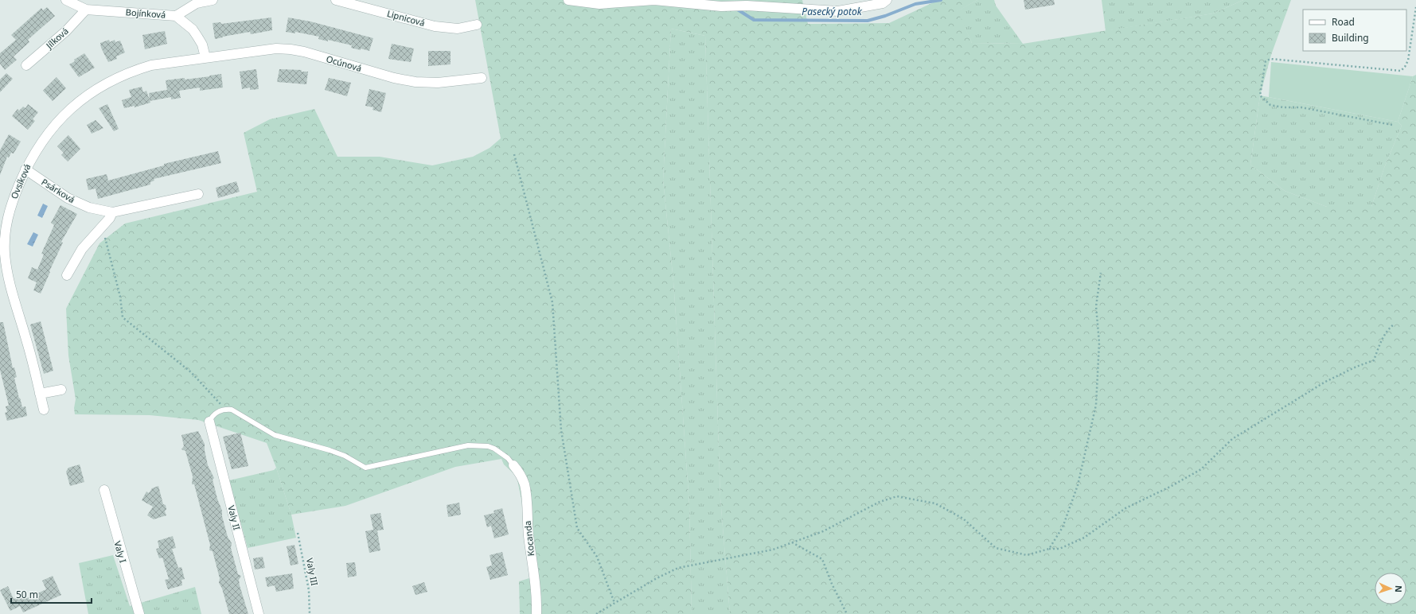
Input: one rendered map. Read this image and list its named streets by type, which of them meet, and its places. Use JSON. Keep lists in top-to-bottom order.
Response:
{
  "streets": {
    "street": [
      "Bojínková",
      "Lipnicová",
      "Jílková",
      "Ocúnová",
      "Ovsíková",
      "Psárková",
      "Valy II",
      "Kocanda",
      "Valy I"
    ],
    "path": ["Valy III"]
  },
  "crossings": [
    ["Bojínková", "Jílková"],
    ["Bojínková", "Ocúnová"],
    ["Bojínková", "Ovsíková"],
    ["Ocúnová", "Ovsíková"],
    ["Ovsíková", "Psárková"]
  ],
  "water": ["Pasecký potok"],
  "legend": ["Road", "Building"],
  "scale_bar": "50 m",
  "north": "right"
}
